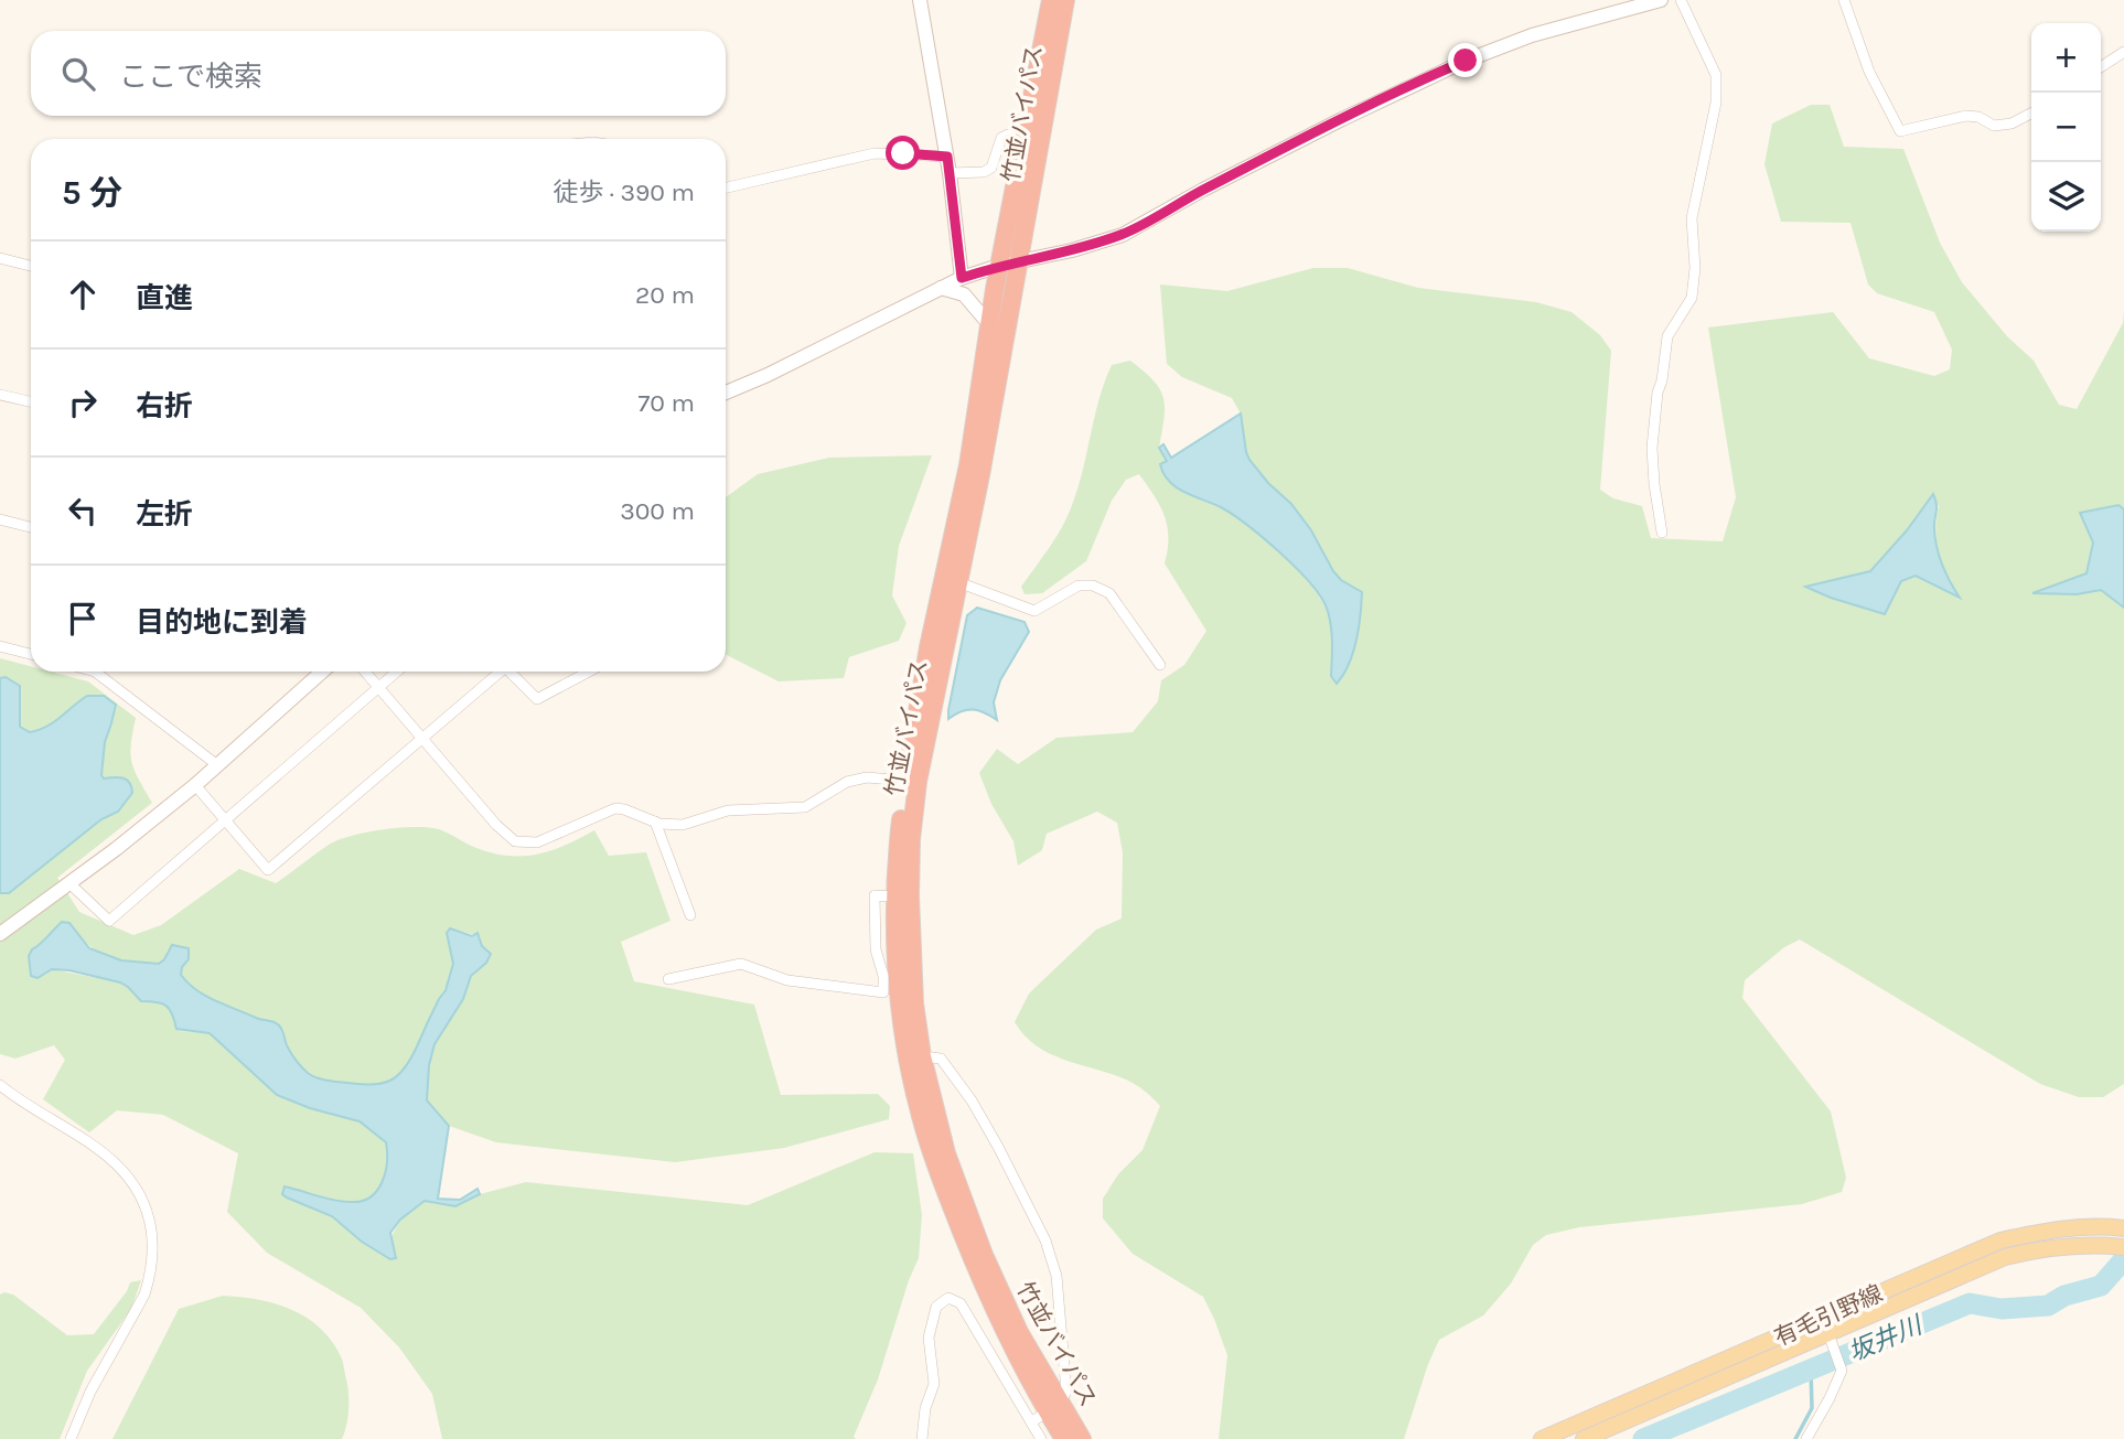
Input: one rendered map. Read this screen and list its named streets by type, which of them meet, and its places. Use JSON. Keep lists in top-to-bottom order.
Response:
{
  "streets": {
    "highway": ["竹並バイパス"],
    "main road": ["有毛引野線"]
  },
  "water": ["坂井川"],
  "page": {
    "map_buttons": ["+", "−"],
    "search": "ここで検索",
    "heading": ["5 分", "徒歩 · 390 m"],
    "list": [
      ["直進", "20 m"],
      ["右折", "70 m"],
      ["左折", "300 m"],
      "目的地に到着"
    ]
  }
}
